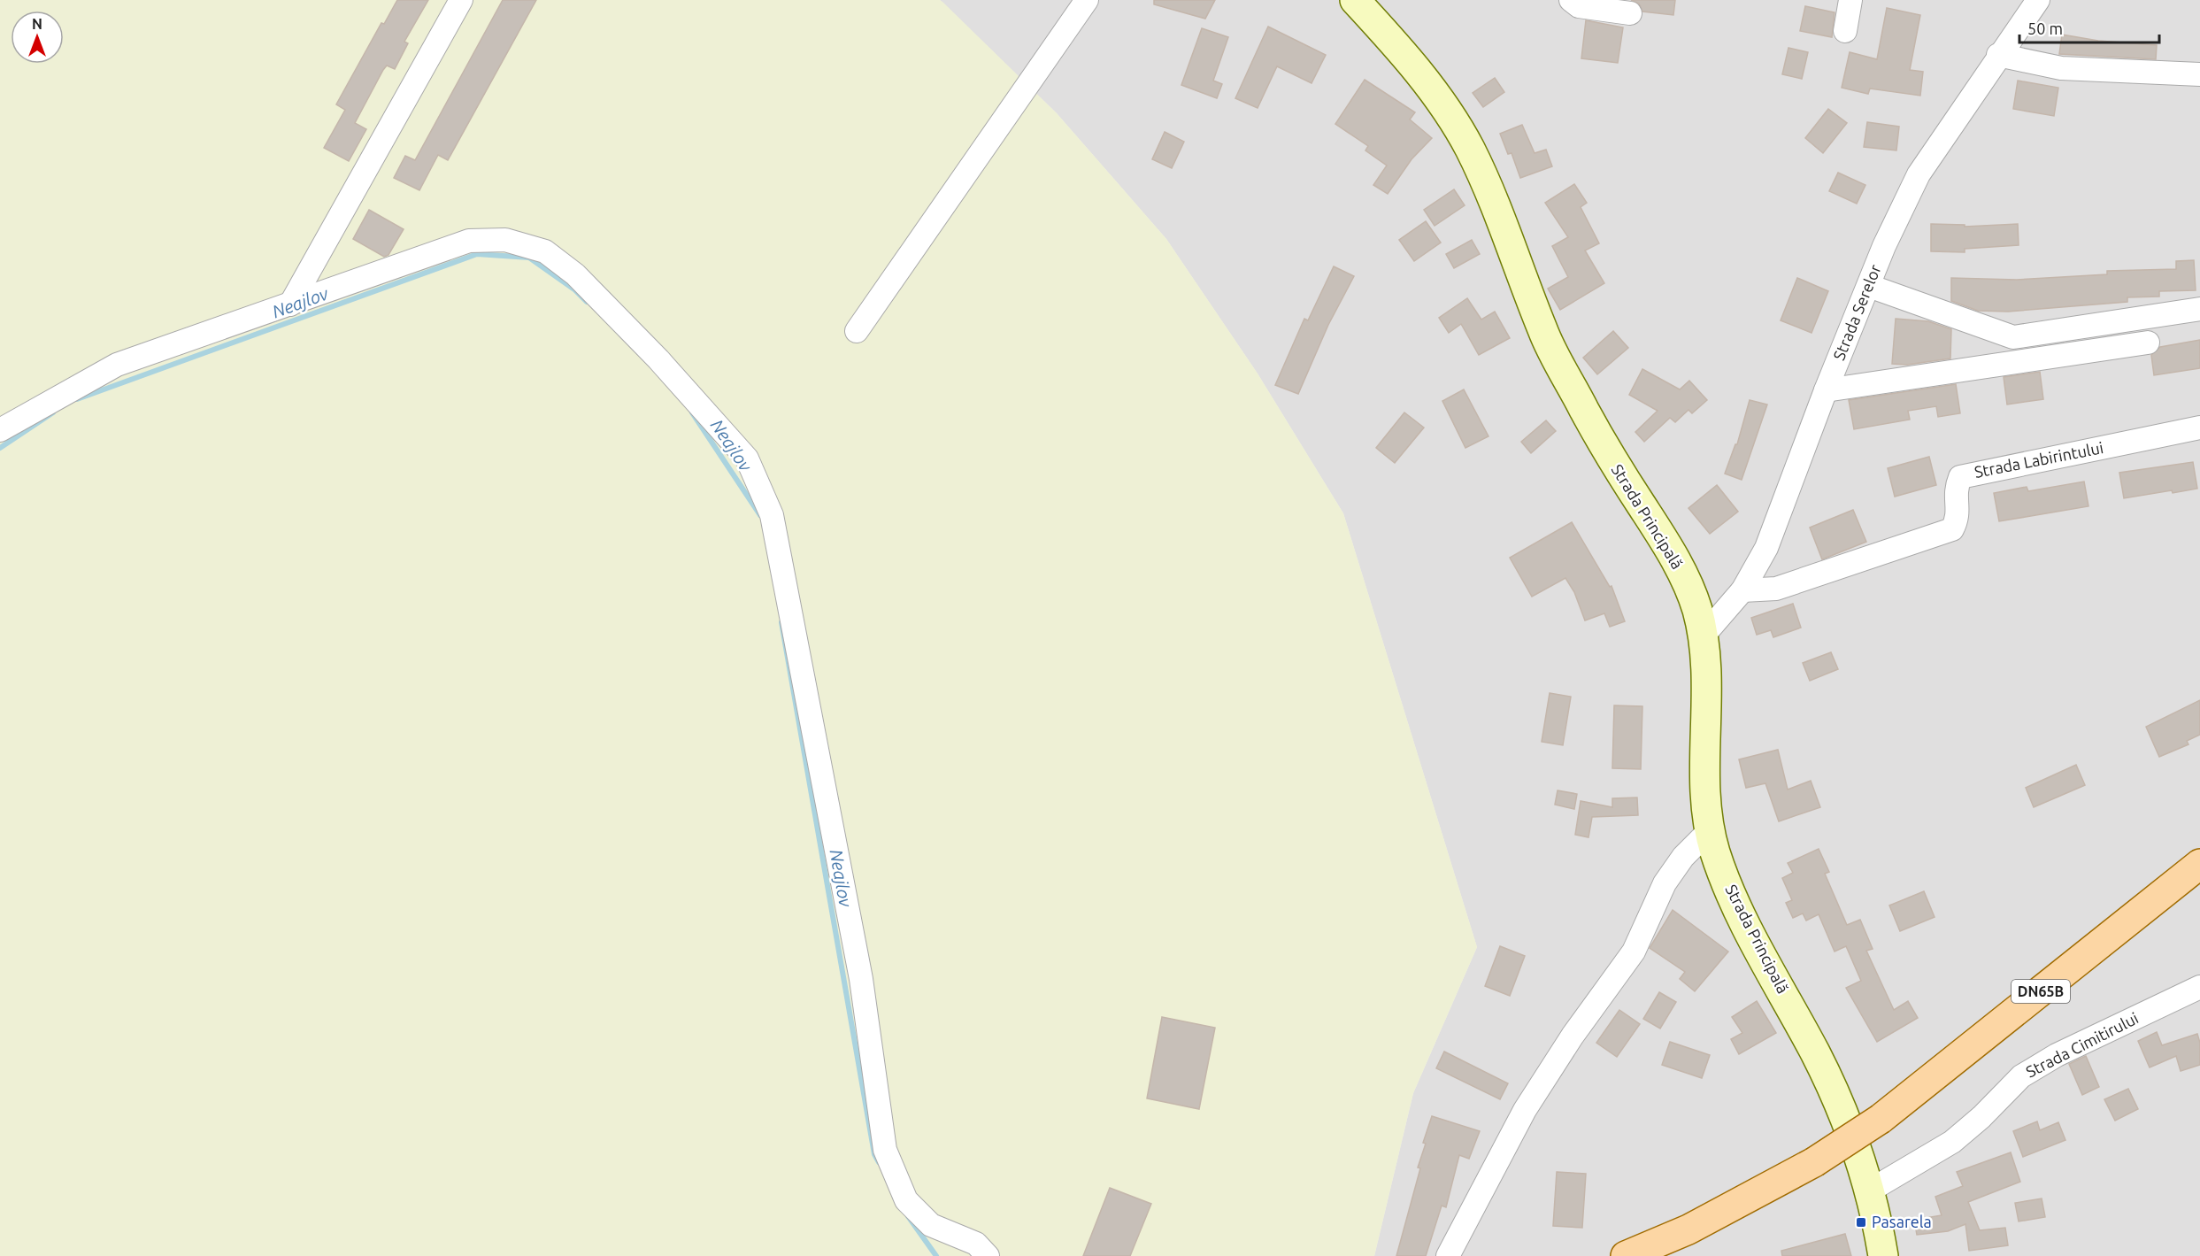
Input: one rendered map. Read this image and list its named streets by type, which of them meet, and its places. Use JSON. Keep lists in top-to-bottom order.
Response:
{
  "streets": {
    "main road": ["Strada Principală", "DN65B"],
    "street": ["Strada Serelor", "Strada Labirintului", "Strada Cimitirului"]
  },
  "crossings": [
    ["Strada Serelor", "Strada Labirintului"],
    ["Strada Serelor", "Strada Principală"],
    ["Strada Principală", "Strada Cimitirului"]
  ],
  "water": ["Neajlov"],
  "places": {
    "transit": ["Pasarela"]
  },
  "scale_bar": "50 m",
  "north": "top"
}
